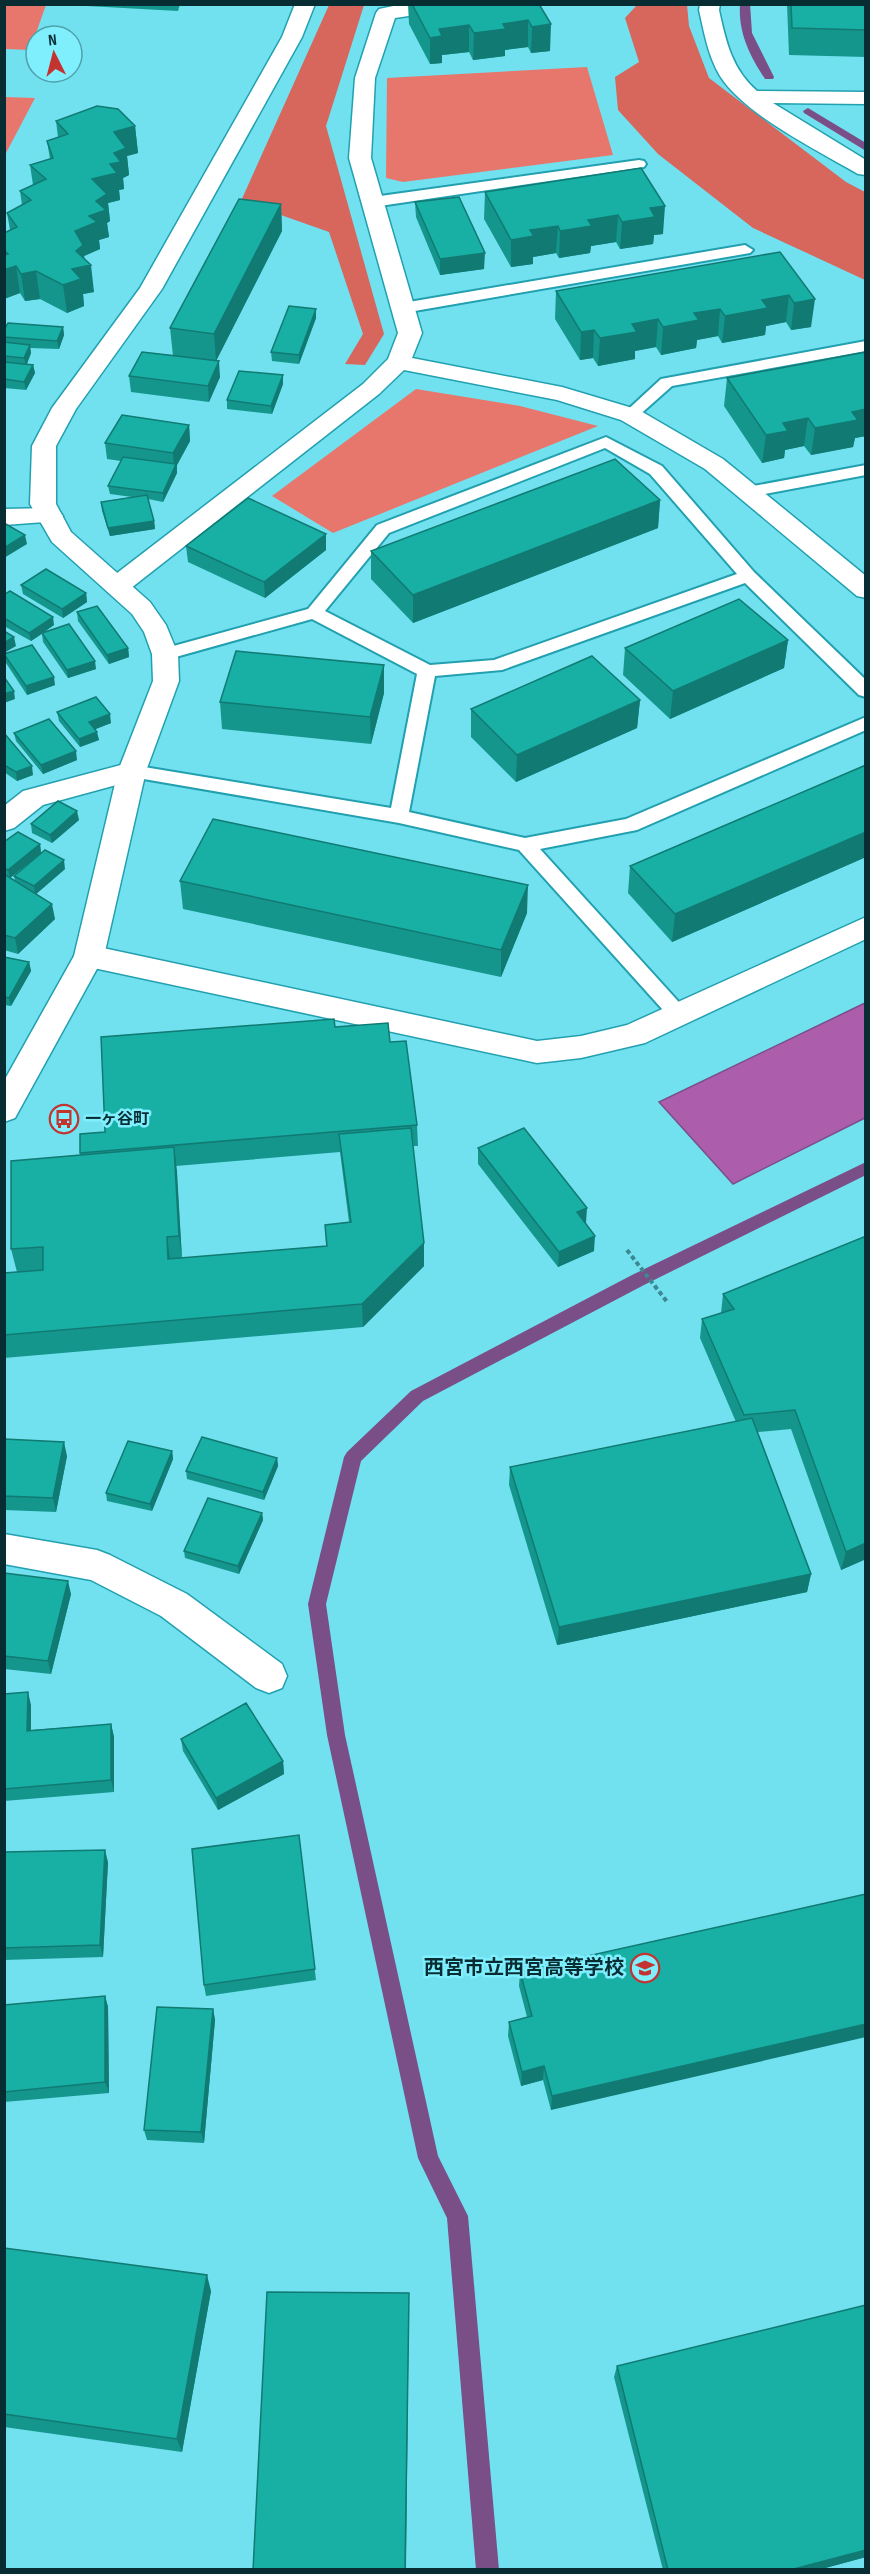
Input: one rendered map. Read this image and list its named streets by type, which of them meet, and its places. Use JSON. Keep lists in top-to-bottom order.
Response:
{
  "places": {
    "bus stop": ["一ヶ谷町"],
    "school or university": ["西宮市立西宮高等学校"]
  },
  "north": "top"
}
